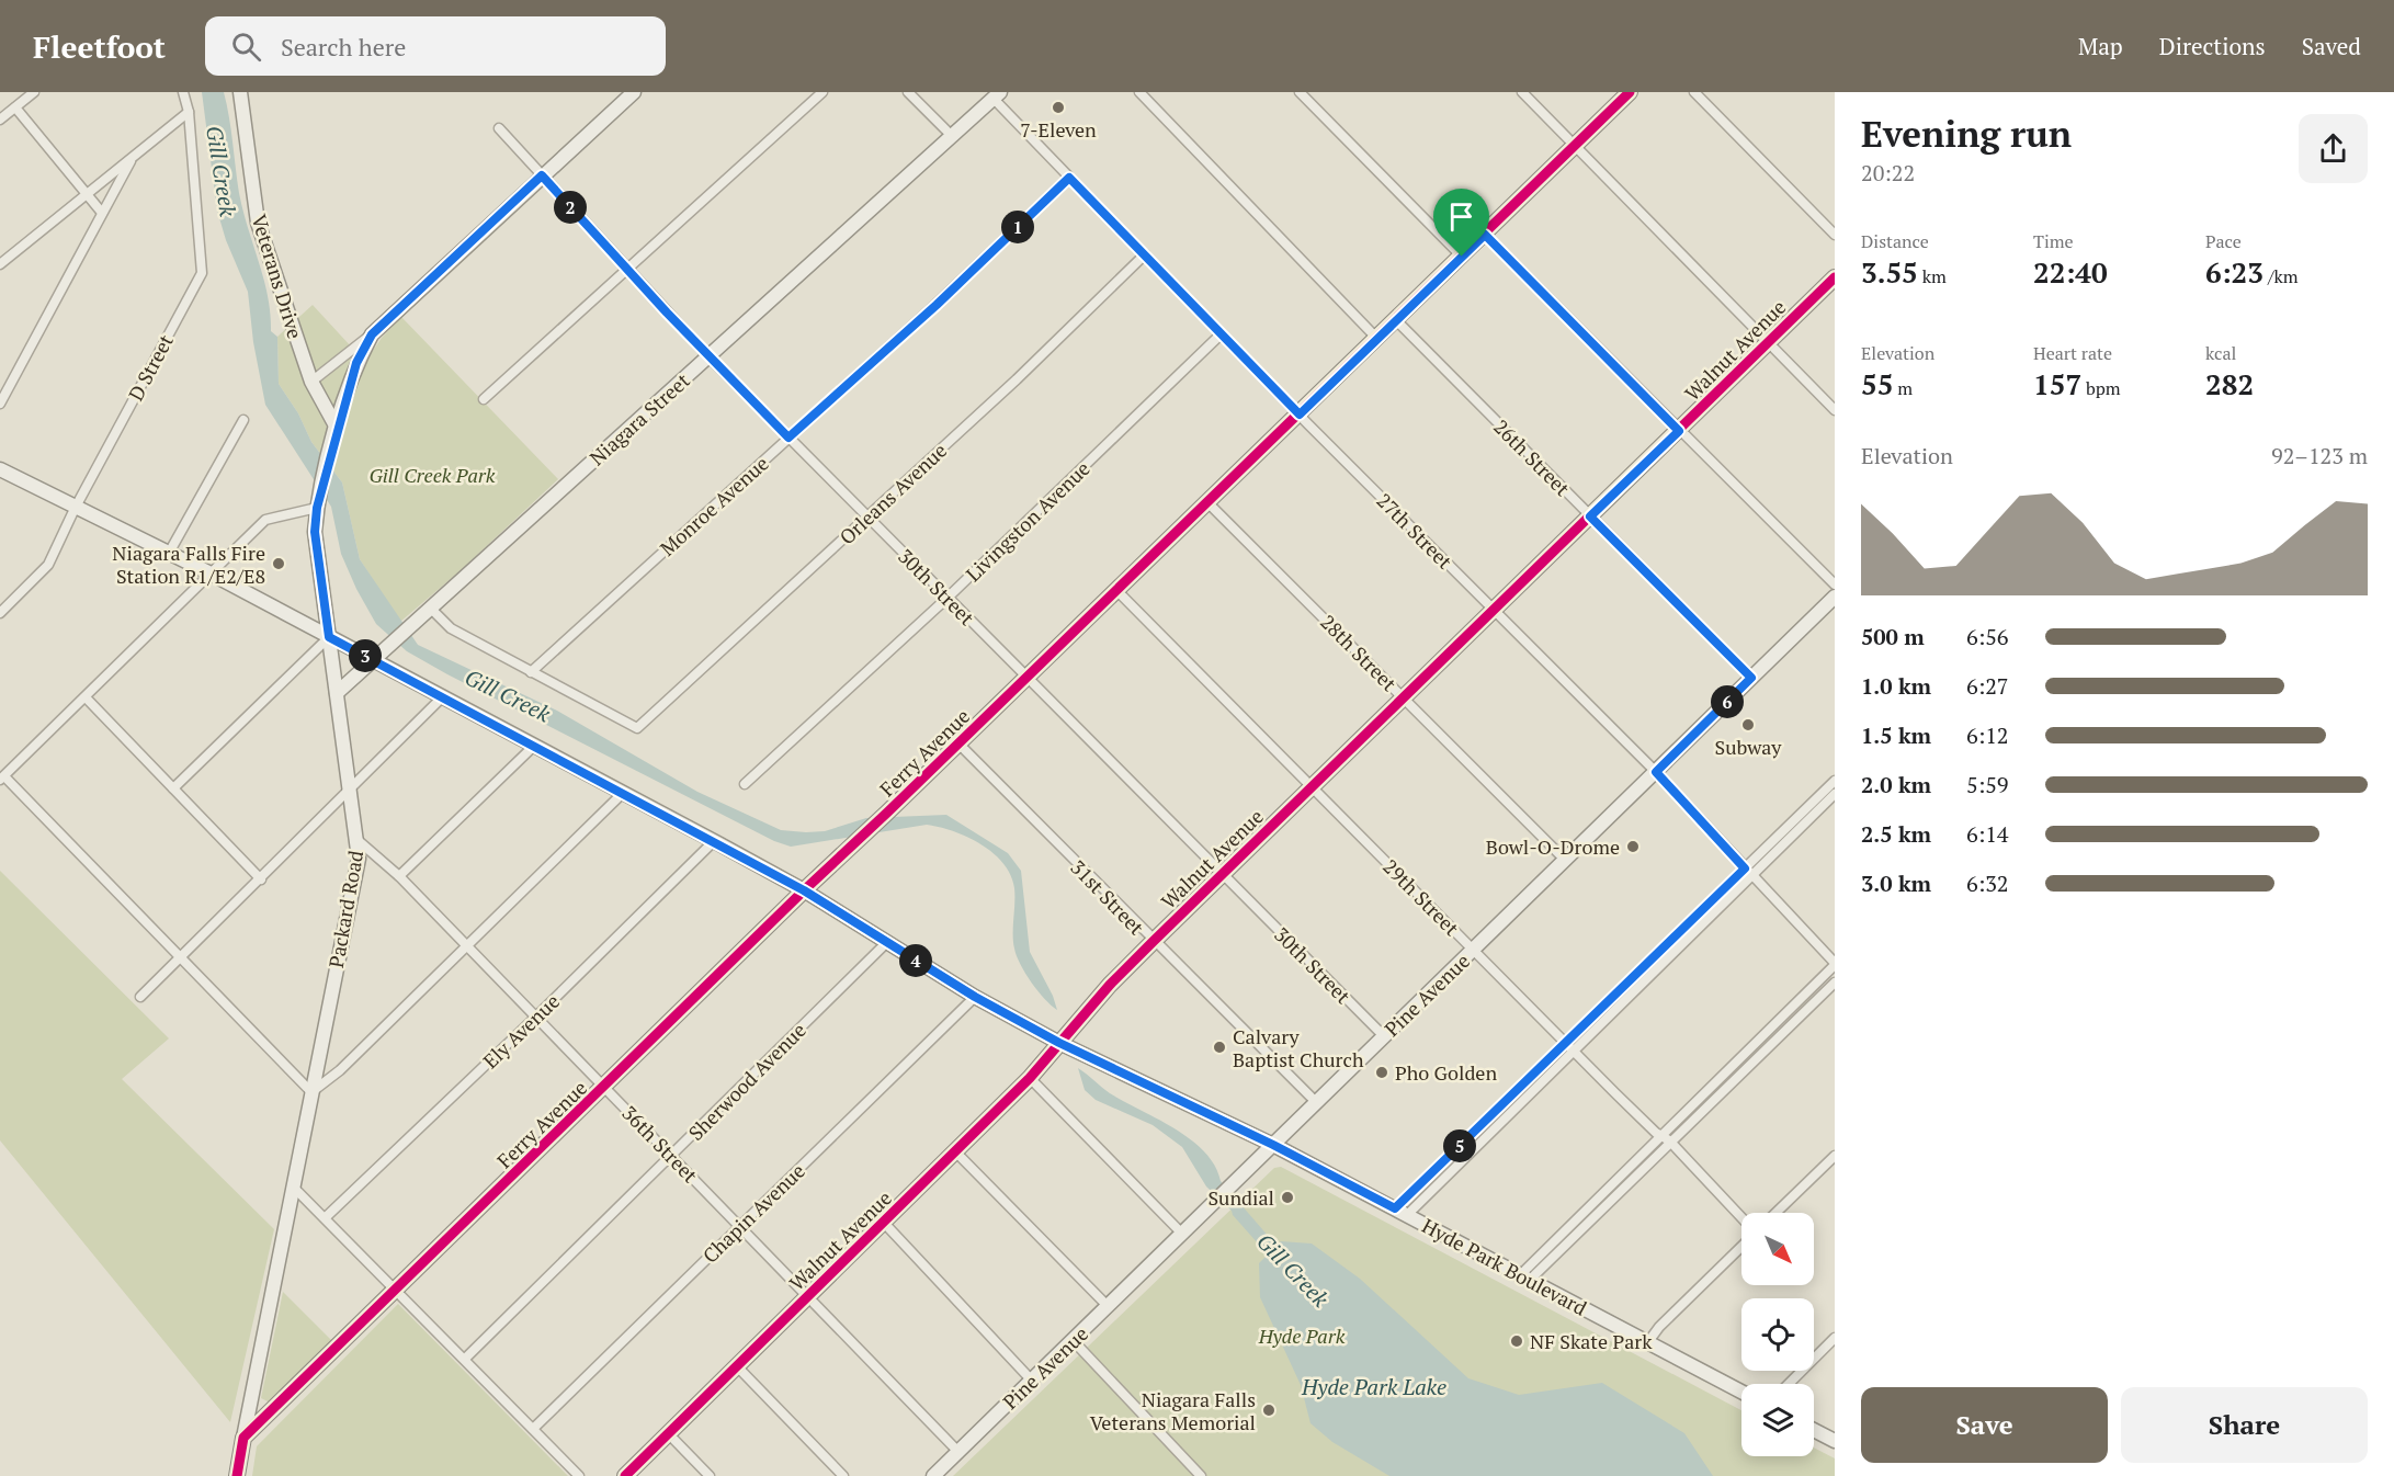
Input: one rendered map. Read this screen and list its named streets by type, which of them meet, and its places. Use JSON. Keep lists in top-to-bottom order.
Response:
{
  "streets": {
    "main road": [
      "Veterans Drive",
      "Walnut Avenue",
      "Niagara Street",
      "Ferry Avenue",
      "Packard Road",
      "Pine Avenue",
      "Hyde Park Boulevard"
    ],
    "street": [
      "D Street",
      "26th Street",
      "Orleans Avenue",
      "Monroe Avenue",
      "Livingston Avenue",
      "27th Street",
      "30th Street",
      "28th Street",
      "31st Street",
      "29th Street",
      "Ely Avenue",
      "Sherwood Avenue",
      "36th Street",
      "Chapin Avenue"
    ]
  },
  "crossings": [
    ["Walnut Avenue", "26th Street"],
    ["Walnut Avenue", "27th Street"],
    ["Walnut Avenue", "30th Street"],
    ["Walnut Avenue", "28th Street"],
    ["Walnut Avenue", "31st Street"],
    ["Walnut Avenue", "29th Street"],
    ["Walnut Avenue", "36th Street"],
    ["Walnut Avenue", "Hyde Park Boulevard"],
    ["D Street", "Hyde Park Boulevard"],
    ["Niagara Street", "27th Street"],
    ["Niagara Street", "30th Street"],
    ["Niagara Street", "Packard Road"],
    ["Niagara Street", "Hyde Park Boulevard"],
    ["26th Street", "Ferry Avenue"],
    ["26th Street", "Pine Avenue"],
    ["Orleans Avenue", "Monroe Avenue"],
    ["Orleans Avenue", "27th Street"],
    ["Orleans Avenue", "30th Street"],
    ["Monroe Avenue", "27th Street"],
    ["Monroe Avenue", "30th Street"],
    ["Livingston Avenue", "27th Street"],
    ["Livingston Avenue", "30th Street"],
    ["27th Street", "Ferry Avenue"],
    ["27th Street", "Pine Avenue"],
    ["30th Street", "Ferry Avenue"],
    ["30th Street", "Packard Road"],
    ["30th Street", "Pine Avenue"],
    ["28th Street", "Ferry Avenue"],
    ["28th Street", "Pine Avenue"],
    ["Ferry Avenue", "31st Street"],
    ["Ferry Avenue", "29th Street"],
    ["Ferry Avenue", "Packard Road"],
    ["Ferry Avenue", "36th Street"],
    ["Ferry Avenue", "Hyde Park Boulevard"],
    ["31st Street", "Pine Avenue"],
    ["29th Street", "Pine Avenue"],
    ["Packard Road", "36th Street"],
    ["Packard Road", "Hyde Park Boulevard"],
    ["Pine Avenue", "36th Street"],
    ["Pine Avenue", "Hyde Park Boulevard"],
    ["Ely Avenue", "36th Street"],
    ["Ely Avenue", "Hyde Park Boulevard"],
    ["Sherwood Avenue", "36th Street"],
    ["Sherwood Avenue", "Hyde Park Boulevard"],
    ["36th Street", "Chapin Avenue"],
    ["Chapin Avenue", "Hyde Park Boulevard"]
  ],
  "water": ["Gill Creek", "Hyde Park Lake"],
  "parks": ["Gill Creek Park", "Hyde Park"],
  "places": [
    "7-Eleven",
    "Niagara Falls Fire Station R1/E2/E8",
    "Subway",
    "Bowl-O-Drome",
    "Calvary Baptist Church",
    "Pho Golden",
    "Sundial",
    "NF Skate Park",
    "Niagara Falls Veterans Memorial"
  ],
  "north": "bottom right",
  "page": {
    "header": "Fleetfoot",
    "search": "Search here",
    "nav": ["Map", "Directions", "Saved"],
    "heading": ["Evening run", "20:22"],
    "pins": [
      "2",
      "1",
      "3",
      "6",
      "4",
      "5"
    ],
    "stats": [
      ["Distance", "3.55 km"],
      ["Time", "22:40"],
      ["Pace", "6:23 /km"],
      ["Elevation", "55 m"],
      ["Heart rate", "157 bpm"],
      ["kcal", "282"]
    ],
    "chart": ["Elevation", "92–123 m"],
    "list": [
      {
        "name": "500 m",
        "note": "6:56"
      },
      {
        "name": "1.0 km",
        "note": "6:27"
      },
      {
        "name": "1.5 km",
        "note": "6:12"
      },
      {
        "name": "2.0 km",
        "note": "5:59"
      },
      {
        "name": "2.5 km",
        "note": "6:14"
      },
      {
        "name": "3.0 km",
        "note": "6:32"
      }
    ],
    "buttons": ["Save", "Share"]
  }
}
